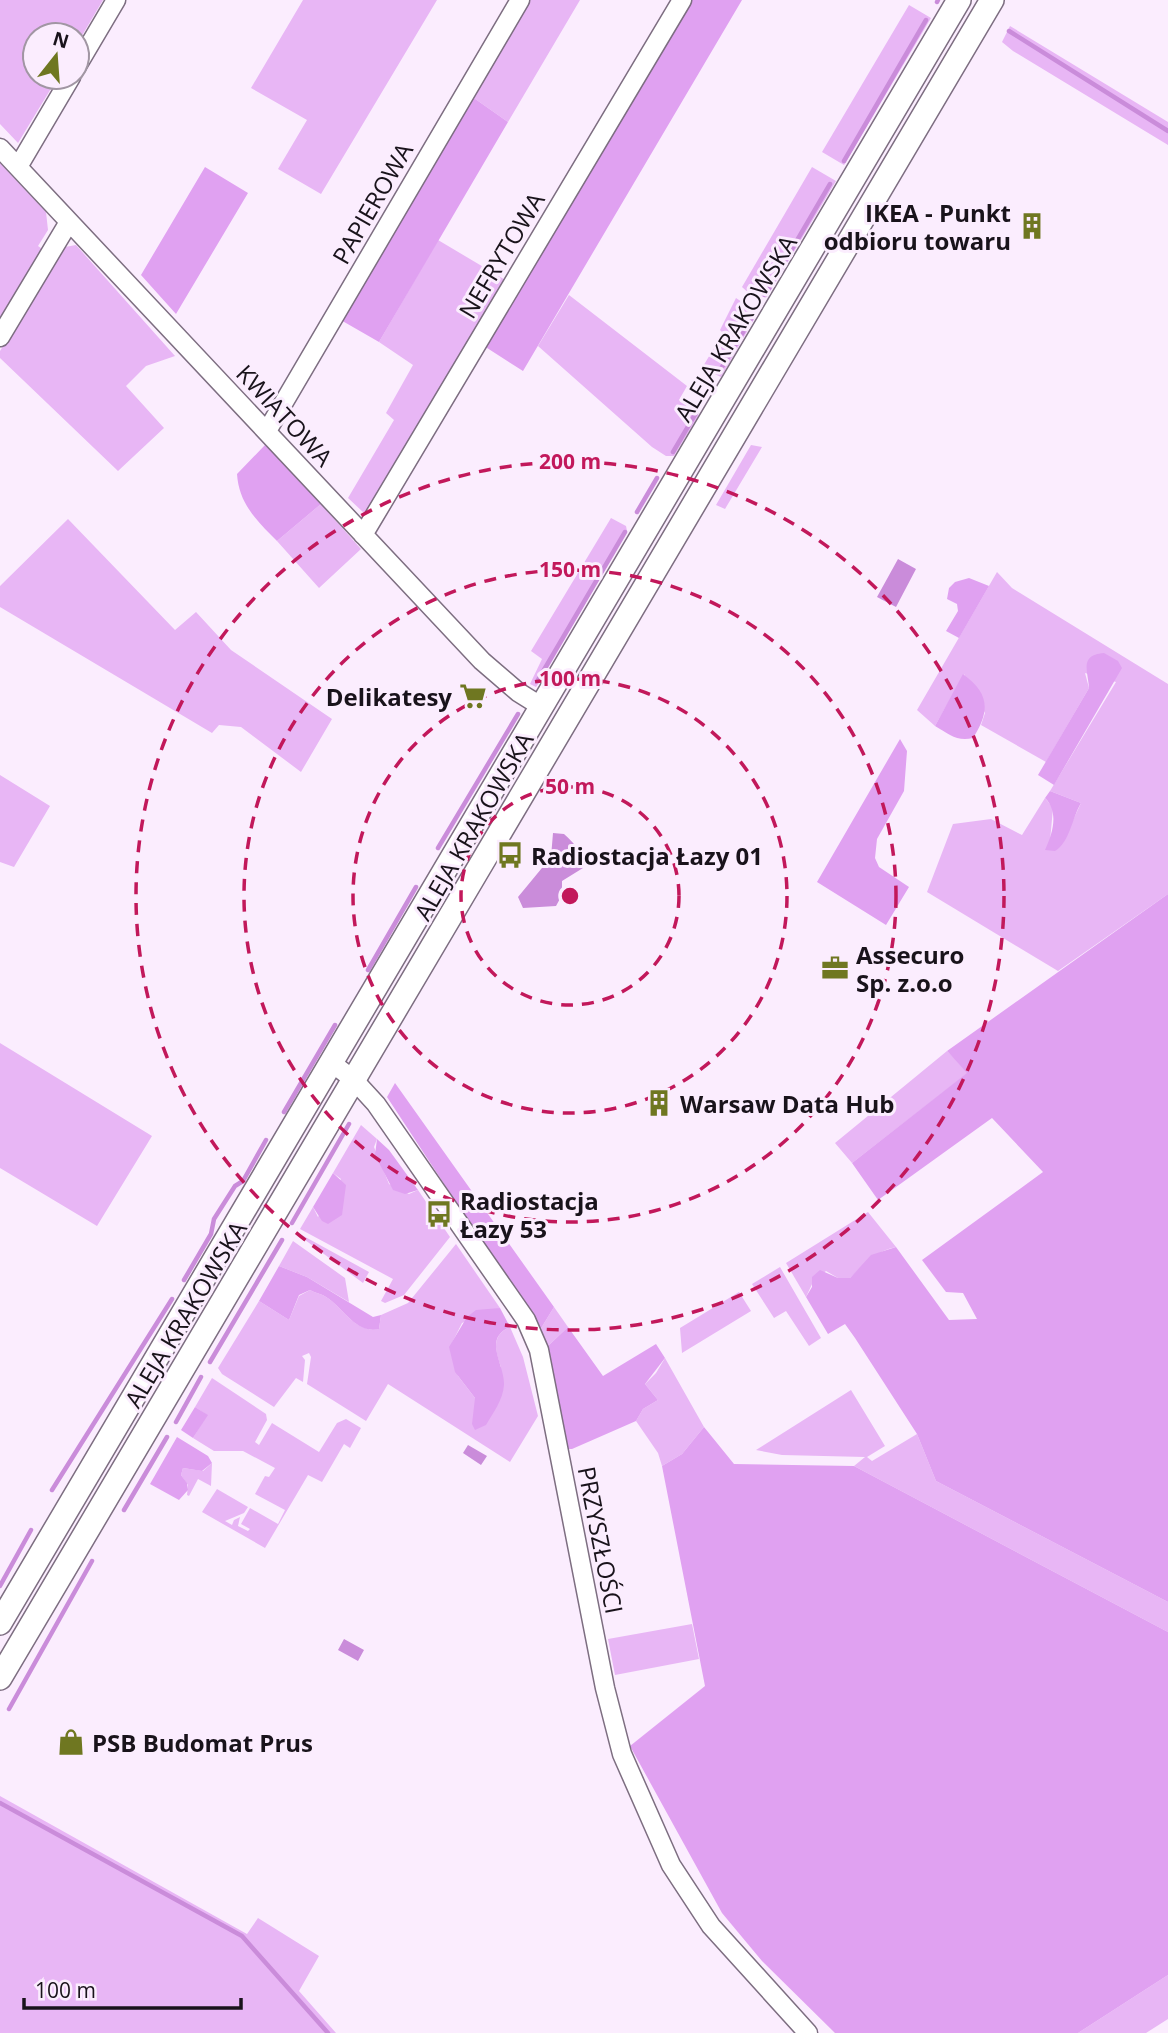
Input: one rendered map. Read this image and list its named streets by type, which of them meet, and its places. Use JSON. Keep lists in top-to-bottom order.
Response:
{
  "streets": {
    "main road": ["ALEJA KRAKOWSKA"],
    "street": [
      "PAPIEROWA",
      "NEFRYTOWA",
      "KWIATOWA",
      "PRZYSZŁOŚCI"
    ]
  },
  "crossings": [
    ["PAPIEROWA", "KWIATOWA"],
    ["NEFRYTOWA", "KWIATOWA"],
    ["ALEJA KRAKOWSKA", "KWIATOWA"],
    ["ALEJA KRAKOWSKA", "PRZYSZŁOŚCI"]
  ],
  "places": {
    "building": ["IKEA - Punkt odbioru towaru", "Warsaw Data Hub"],
    "supermarket": ["Delikatesy"],
    "bus stop": ["Radiostacja Łazy 01", "Radiostacja Łazy 53"],
    "office": ["Assecuro Sp. z.o.o"],
    "shop": ["PSB Budomat Prus"]
  },
  "scale_bar": "100 m",
  "north": "top",
  "rings": [
    "200 m",
    "150 m",
    "100 m",
    "50 m"
  ]
}
